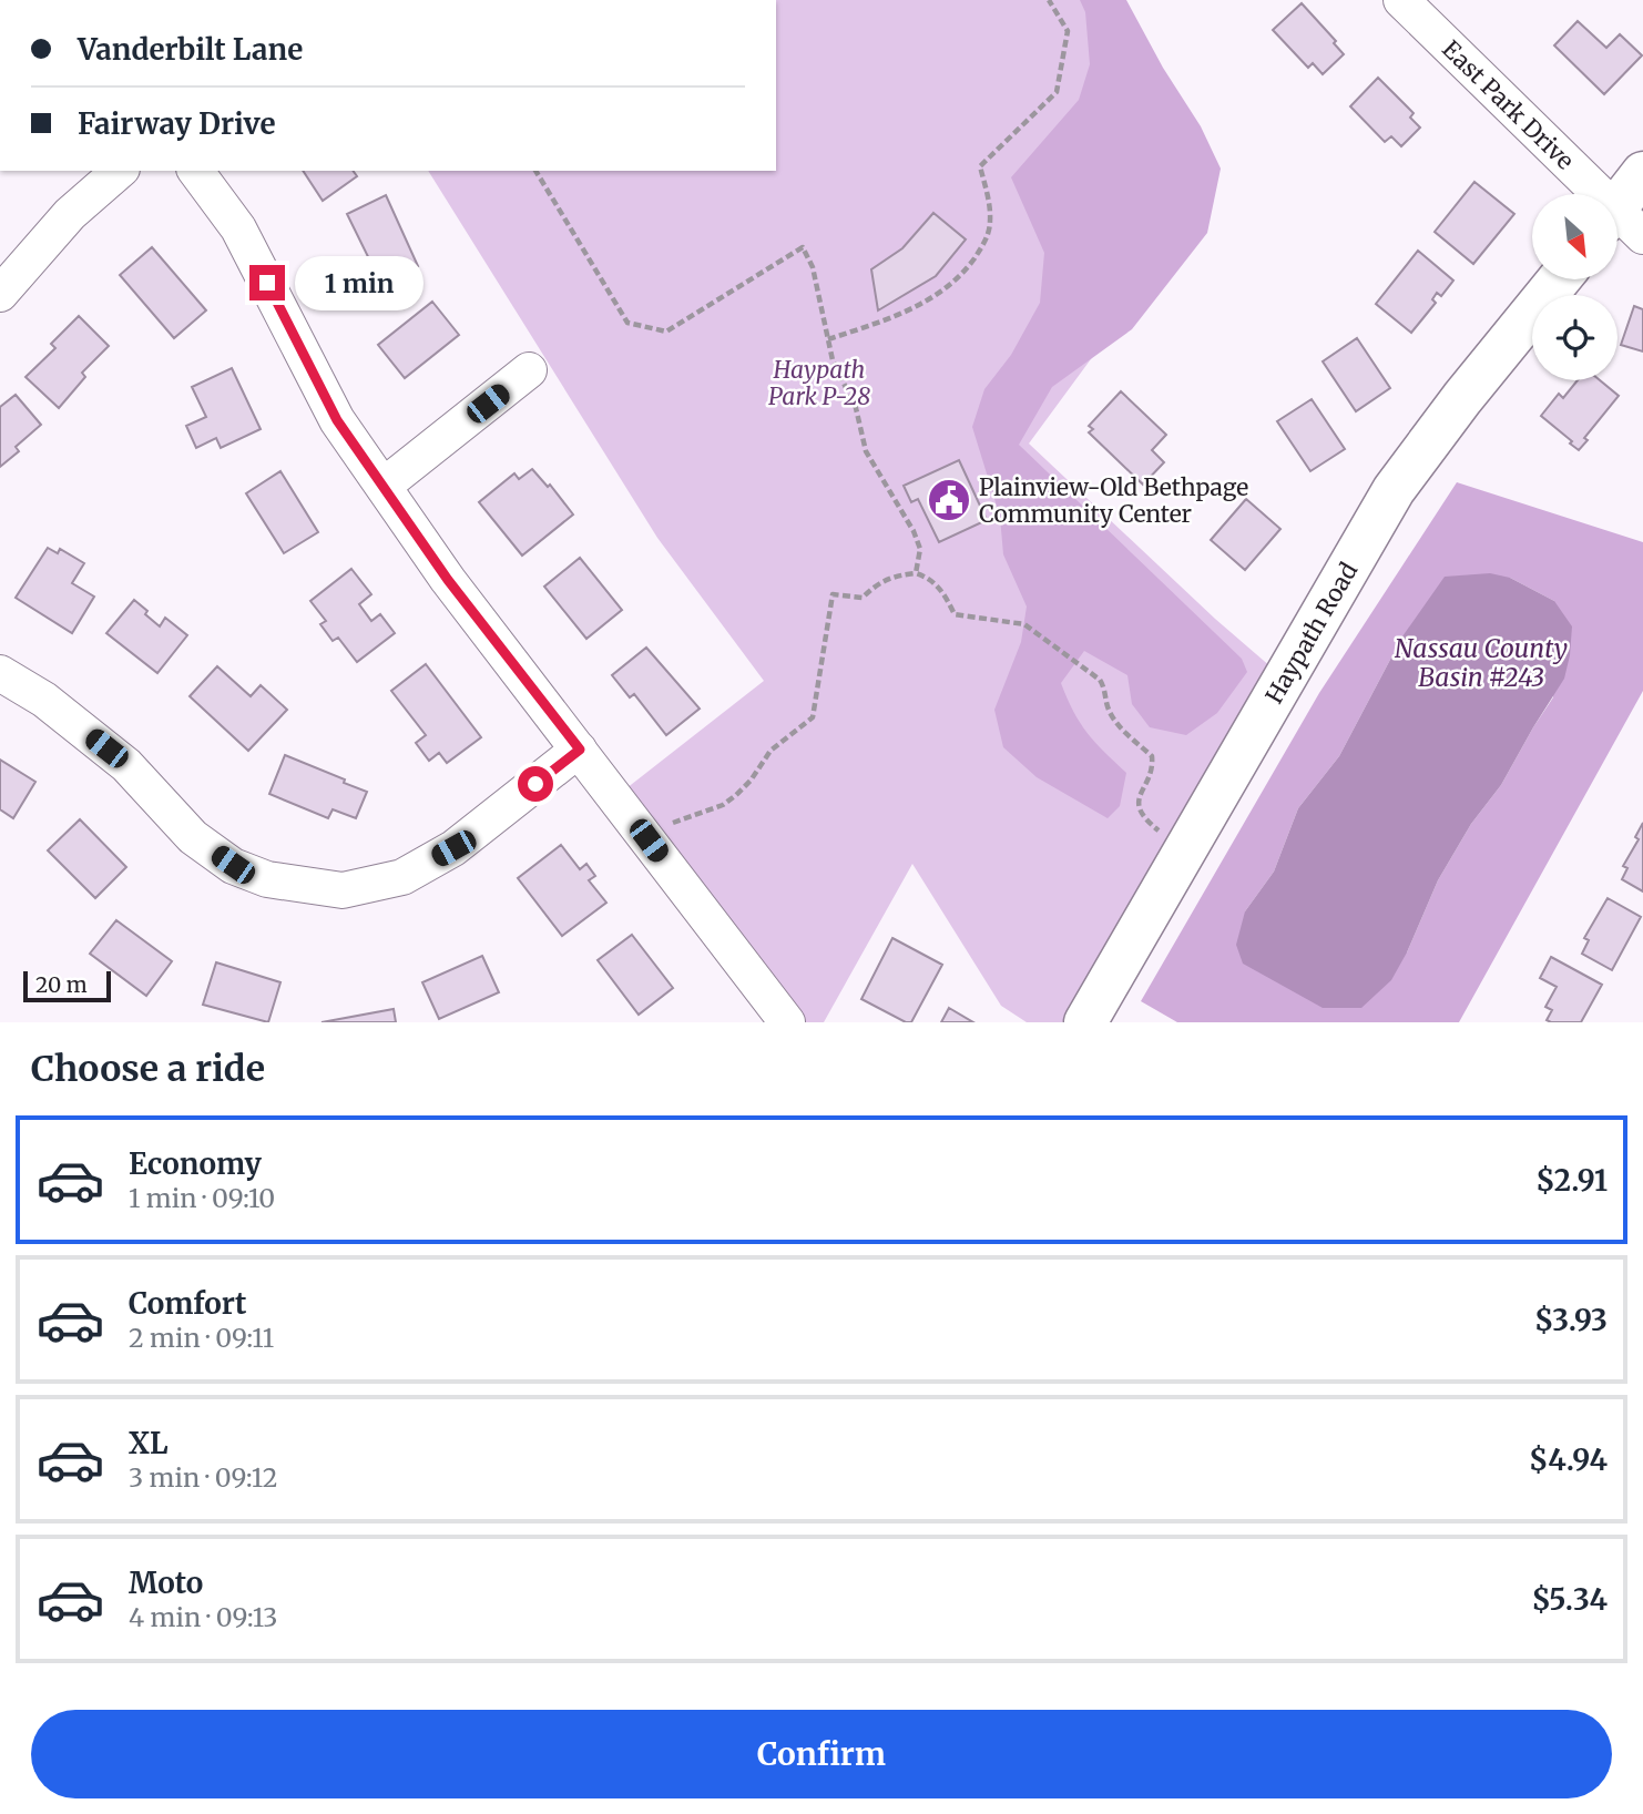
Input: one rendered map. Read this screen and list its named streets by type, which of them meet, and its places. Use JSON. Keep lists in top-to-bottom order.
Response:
{
  "streets": {
    "street": ["East Park Drive", "Haypath Road"]
  },
  "water": ["Nassau County Basin #243"],
  "parks": ["Haypath Park P-28"],
  "places": {
    "public building": ["Plainview-Old Bethpage Community Center"]
  },
  "scale_bar": "20 m",
  "north": "bottom right",
  "page": {
    "banner": ["Vanderbilt Lane", "Fairway Drive"],
    "bubble": "1 min",
    "scale": "20 m",
    "heading": "Choose a ride",
    "list": [
      {
        "name": "Economy",
        "note": "1 min · 09:10",
        "value": "$2.91"
      },
      {
        "name": "Comfort",
        "note": "2 min · 09:11",
        "value": "$3.93"
      },
      {
        "name": "XL",
        "note": "3 min · 09:12",
        "value": "$4.94"
      },
      {
        "name": "Moto",
        "note": "4 min · 09:13",
        "value": "$5.34"
      }
    ],
    "buttons": "Confirm"
  }
}
